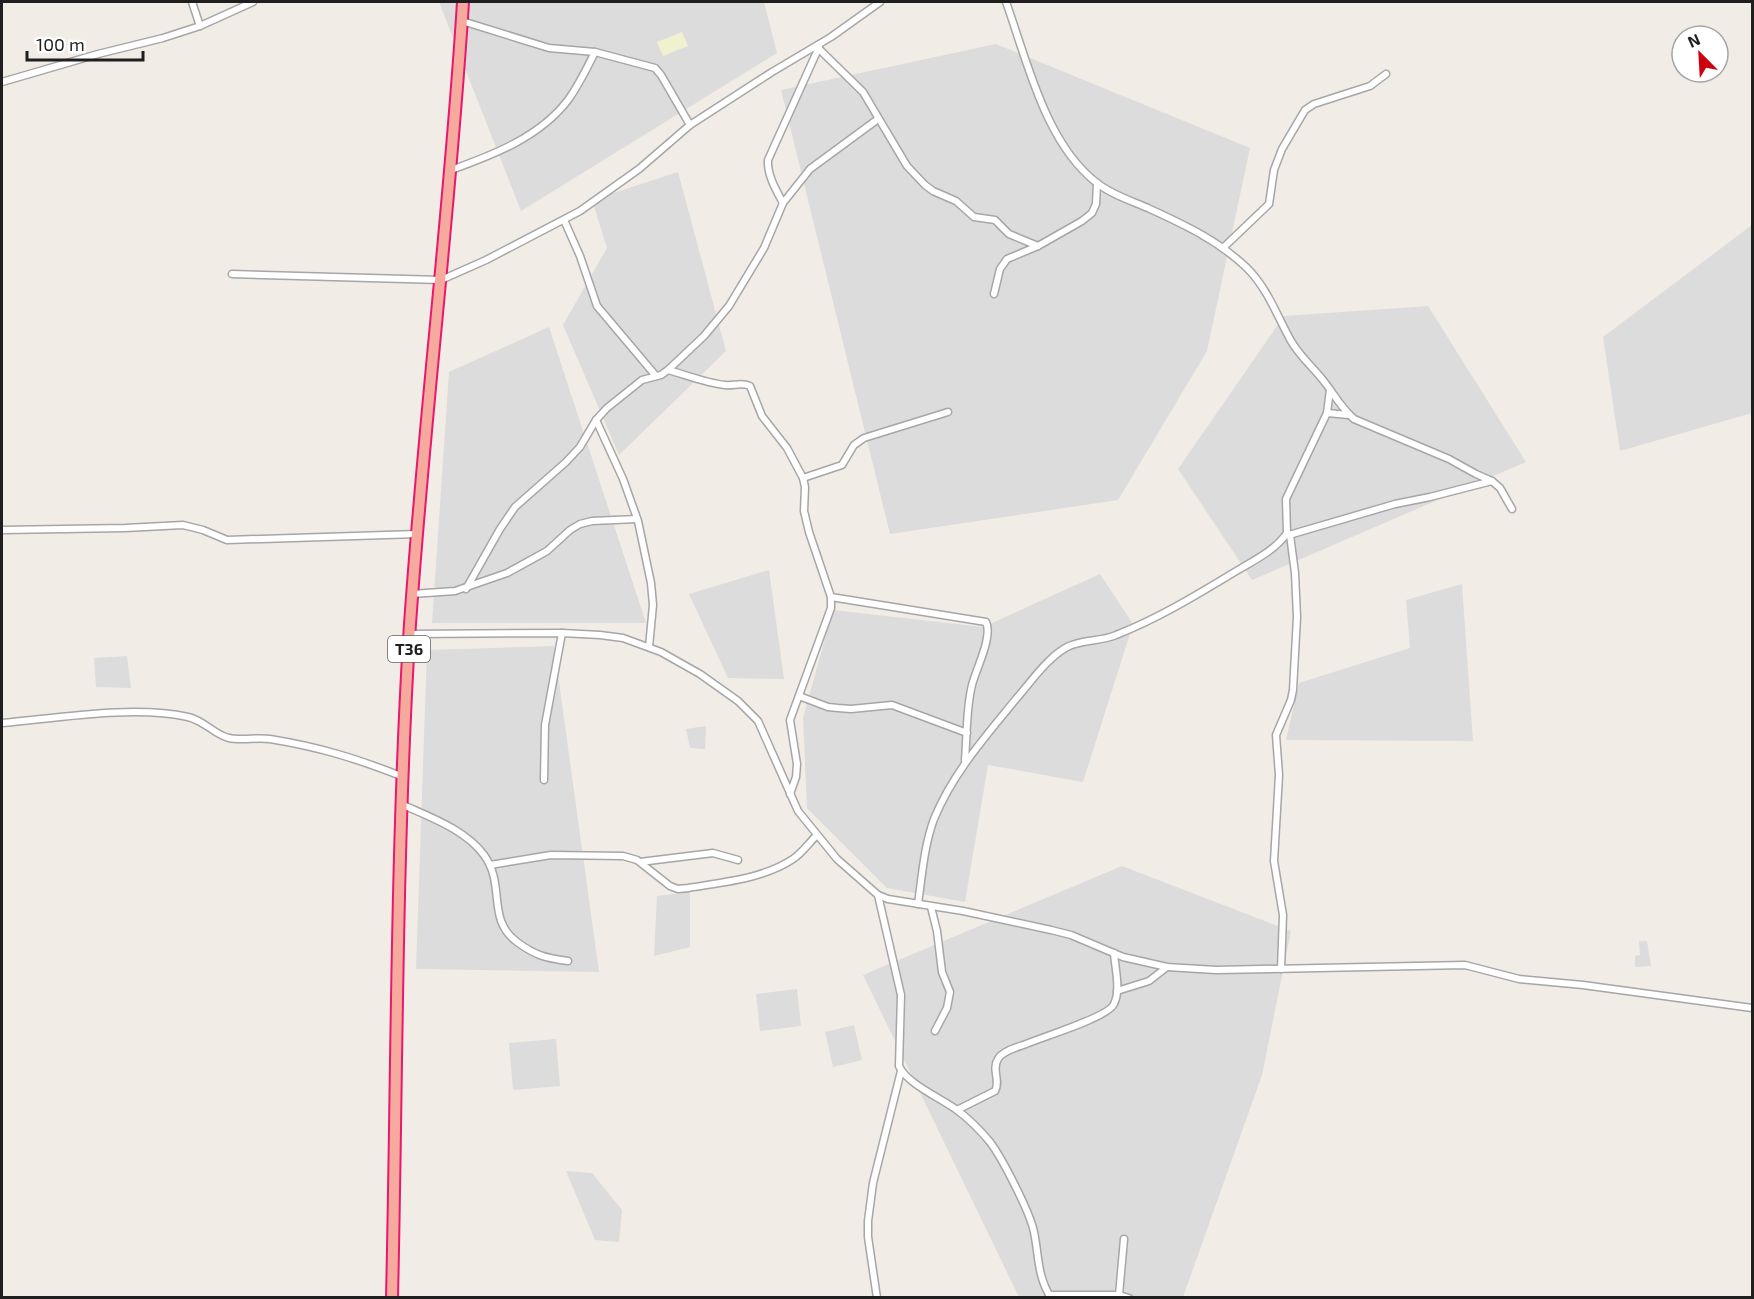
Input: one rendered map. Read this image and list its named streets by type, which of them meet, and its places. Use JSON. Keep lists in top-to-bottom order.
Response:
{
  "streets": {
    "highway": ["T36"]
  },
  "scale_bar": "100 m",
  "north": "top left"
}
